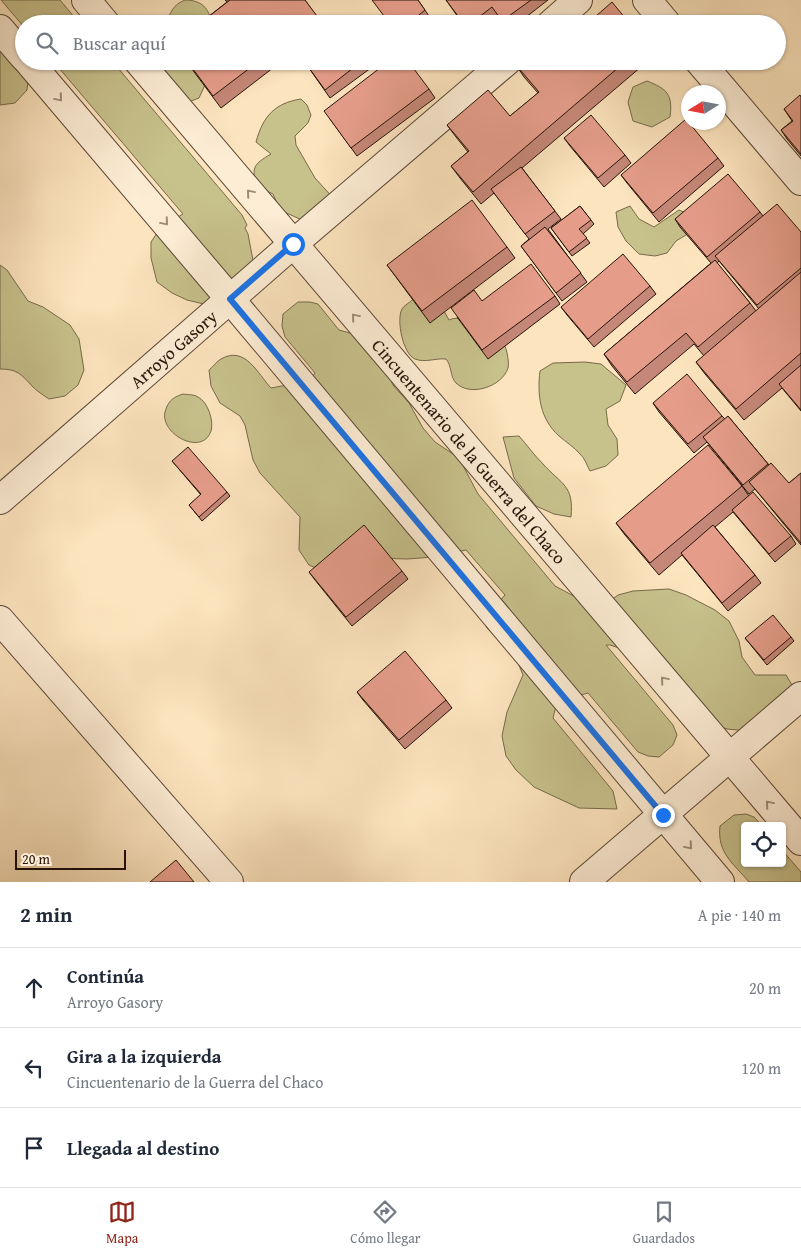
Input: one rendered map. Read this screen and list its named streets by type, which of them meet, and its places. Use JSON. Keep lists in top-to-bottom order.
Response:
{
  "streets": {
    "street": ["Arroyo Gasory", "Cincuentenario de la Guerra del Chaco"]
  },
  "crossings": [
    ["Arroyo Gasory", "Cincuentenario de la Guerra del Chaco"]
  ],
  "scale_bar": "20 m",
  "north": "left",
  "page": {
    "search": "Buscar aquí",
    "scale": "20 m",
    "heading": ["2 min", "A pie · 140 m"],
    "list": [
      ["Continúa", "Arroyo Gasory", "20 m"],
      ["Gira a la izquierda", "Cincuentenario de la Guerra del Chaco", "120 m"],
      "Llegada al destino"
    ],
    "nav": ["Mapa", "Cómo llegar", "Guardados"]
  }
}
